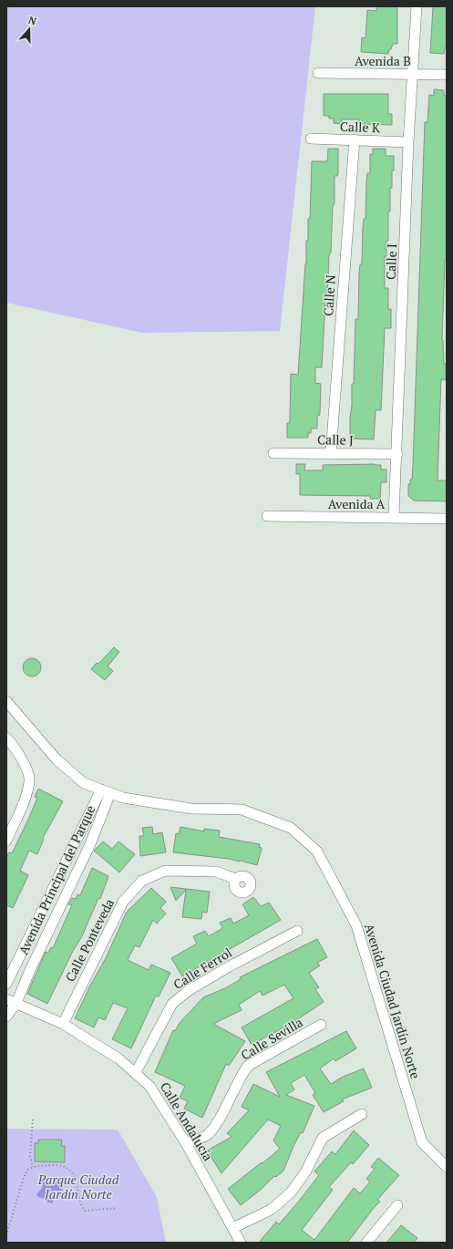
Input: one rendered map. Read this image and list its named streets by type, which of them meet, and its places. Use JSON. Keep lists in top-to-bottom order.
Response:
{
  "streets": {
    "street": [
      "Avenida B",
      "Calle K",
      "Calle I",
      "Calle N",
      "Calle J",
      "Avenida A",
      "Avenida Principal del Parque",
      "Calle Ponteveda",
      "Calle Ferrol",
      "Avenida Ciudad Jardín Norte",
      "Calle Sevilla",
      "Calle Andalucía"
    ]
  },
  "crossings": [
    ["Avenida B", "Calle I"],
    ["Calle K", "Calle I"],
    ["Calle K", "Calle N"],
    ["Calle I", "Calle J"],
    ["Calle I", "Avenida A"],
    ["Calle N", "Calle J"],
    ["Avenida Principal del Parque", "Avenida Ciudad Jardín Norte"],
    ["Avenida Principal del Parque", "Calle Andalucía"],
    ["Calle Ponteveda", "Calle Andalucía"],
    ["Calle Ferrol", "Calle Andalucía"],
    ["Calle Sevilla", "Calle Andalucía"]
  ],
  "parks": ["Parque Ciudad Jardín Norte"],
  "north": "top"
}
